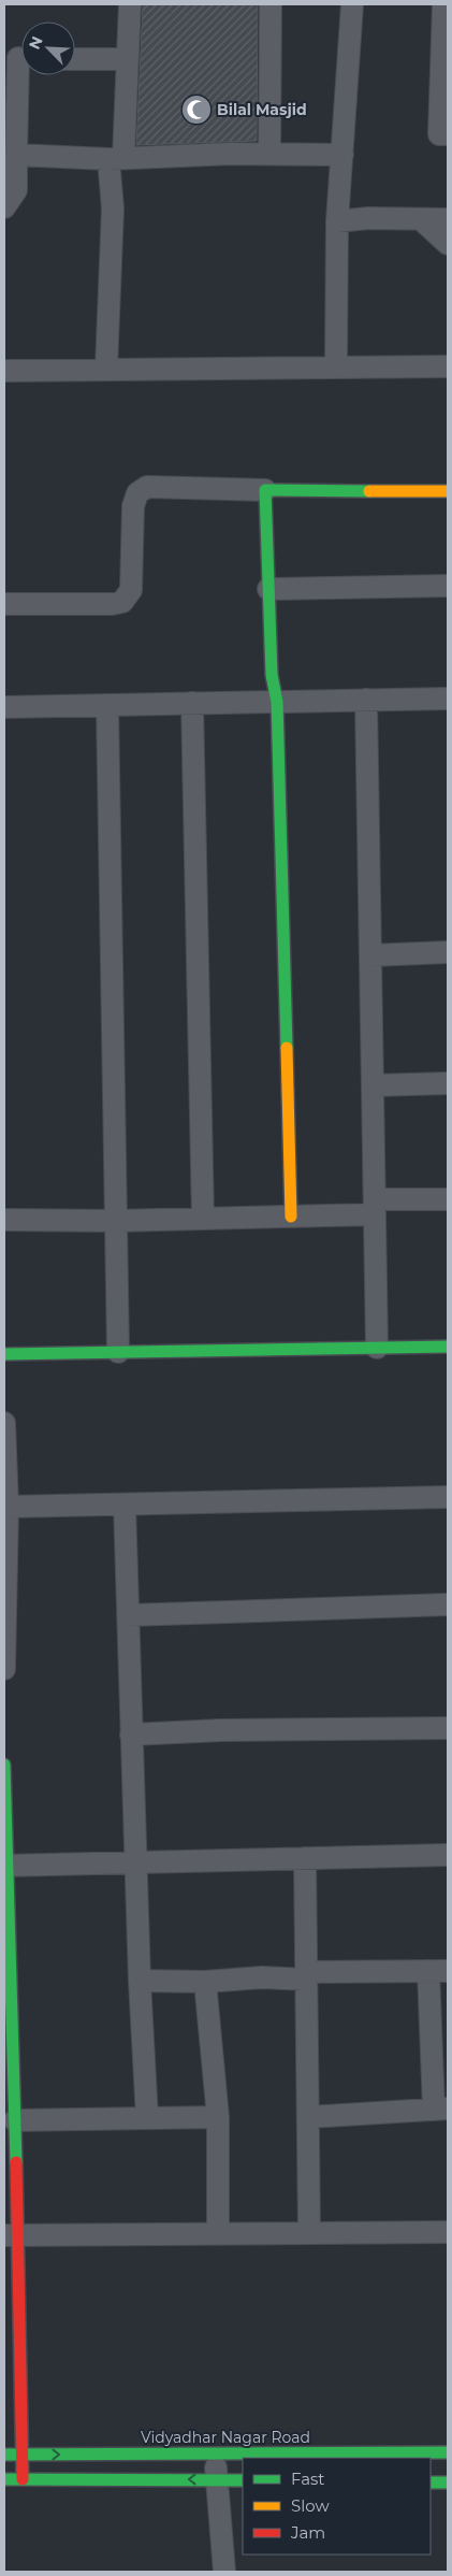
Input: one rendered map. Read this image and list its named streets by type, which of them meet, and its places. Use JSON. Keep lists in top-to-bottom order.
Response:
{
  "streets": {
    "street": ["Vidyadhar Nagar Road"]
  },
  "places": {
    "mosque": ["Bilal Masjid"]
  },
  "legend": ["Fast", "Slow", "Jam"],
  "north": "top left"
}
